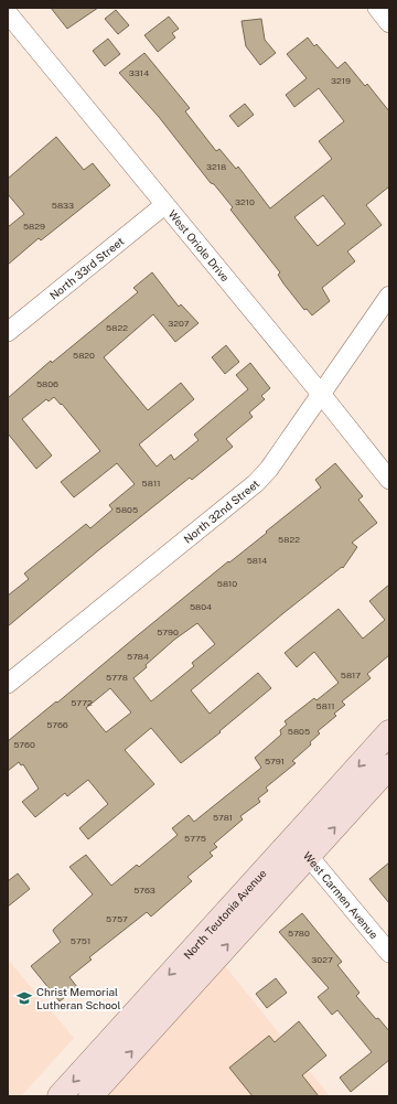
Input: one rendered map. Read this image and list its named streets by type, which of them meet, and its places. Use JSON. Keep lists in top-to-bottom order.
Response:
{
  "streets": {
    "main road": ["North Teutonia Avenue"],
    "street": [
      "West Oriole Drive",
      "North 33rd Street",
      "North 32nd Street",
      "West Carmen Avenue"
    ]
  },
  "crossings": [
    ["West Oriole Drive", "North 33rd Street"],
    ["West Oriole Drive", "North 32nd Street"],
    ["West Carmen Avenue", "North Teutonia Avenue"]
  ],
  "places": {
    "school or university": ["Christ Memorial Lutheran School"]
  },
  "house_numbers": [
    "3314",
    "3219",
    "3218",
    "3210",
    "5833",
    "5829",
    "3207",
    "5822",
    "5820",
    "5806",
    "5811",
    "5805",
    "5822",
    "5814",
    "5810",
    "5804",
    "5790",
    "5784",
    "5817",
    "5778",
    "5772",
    "5811",
    "5766",
    "5805",
    "5760",
    "5791",
    "5781",
    "5775",
    "5763",
    "5757",
    "5780",
    "5751",
    "3027"
  ]
}
